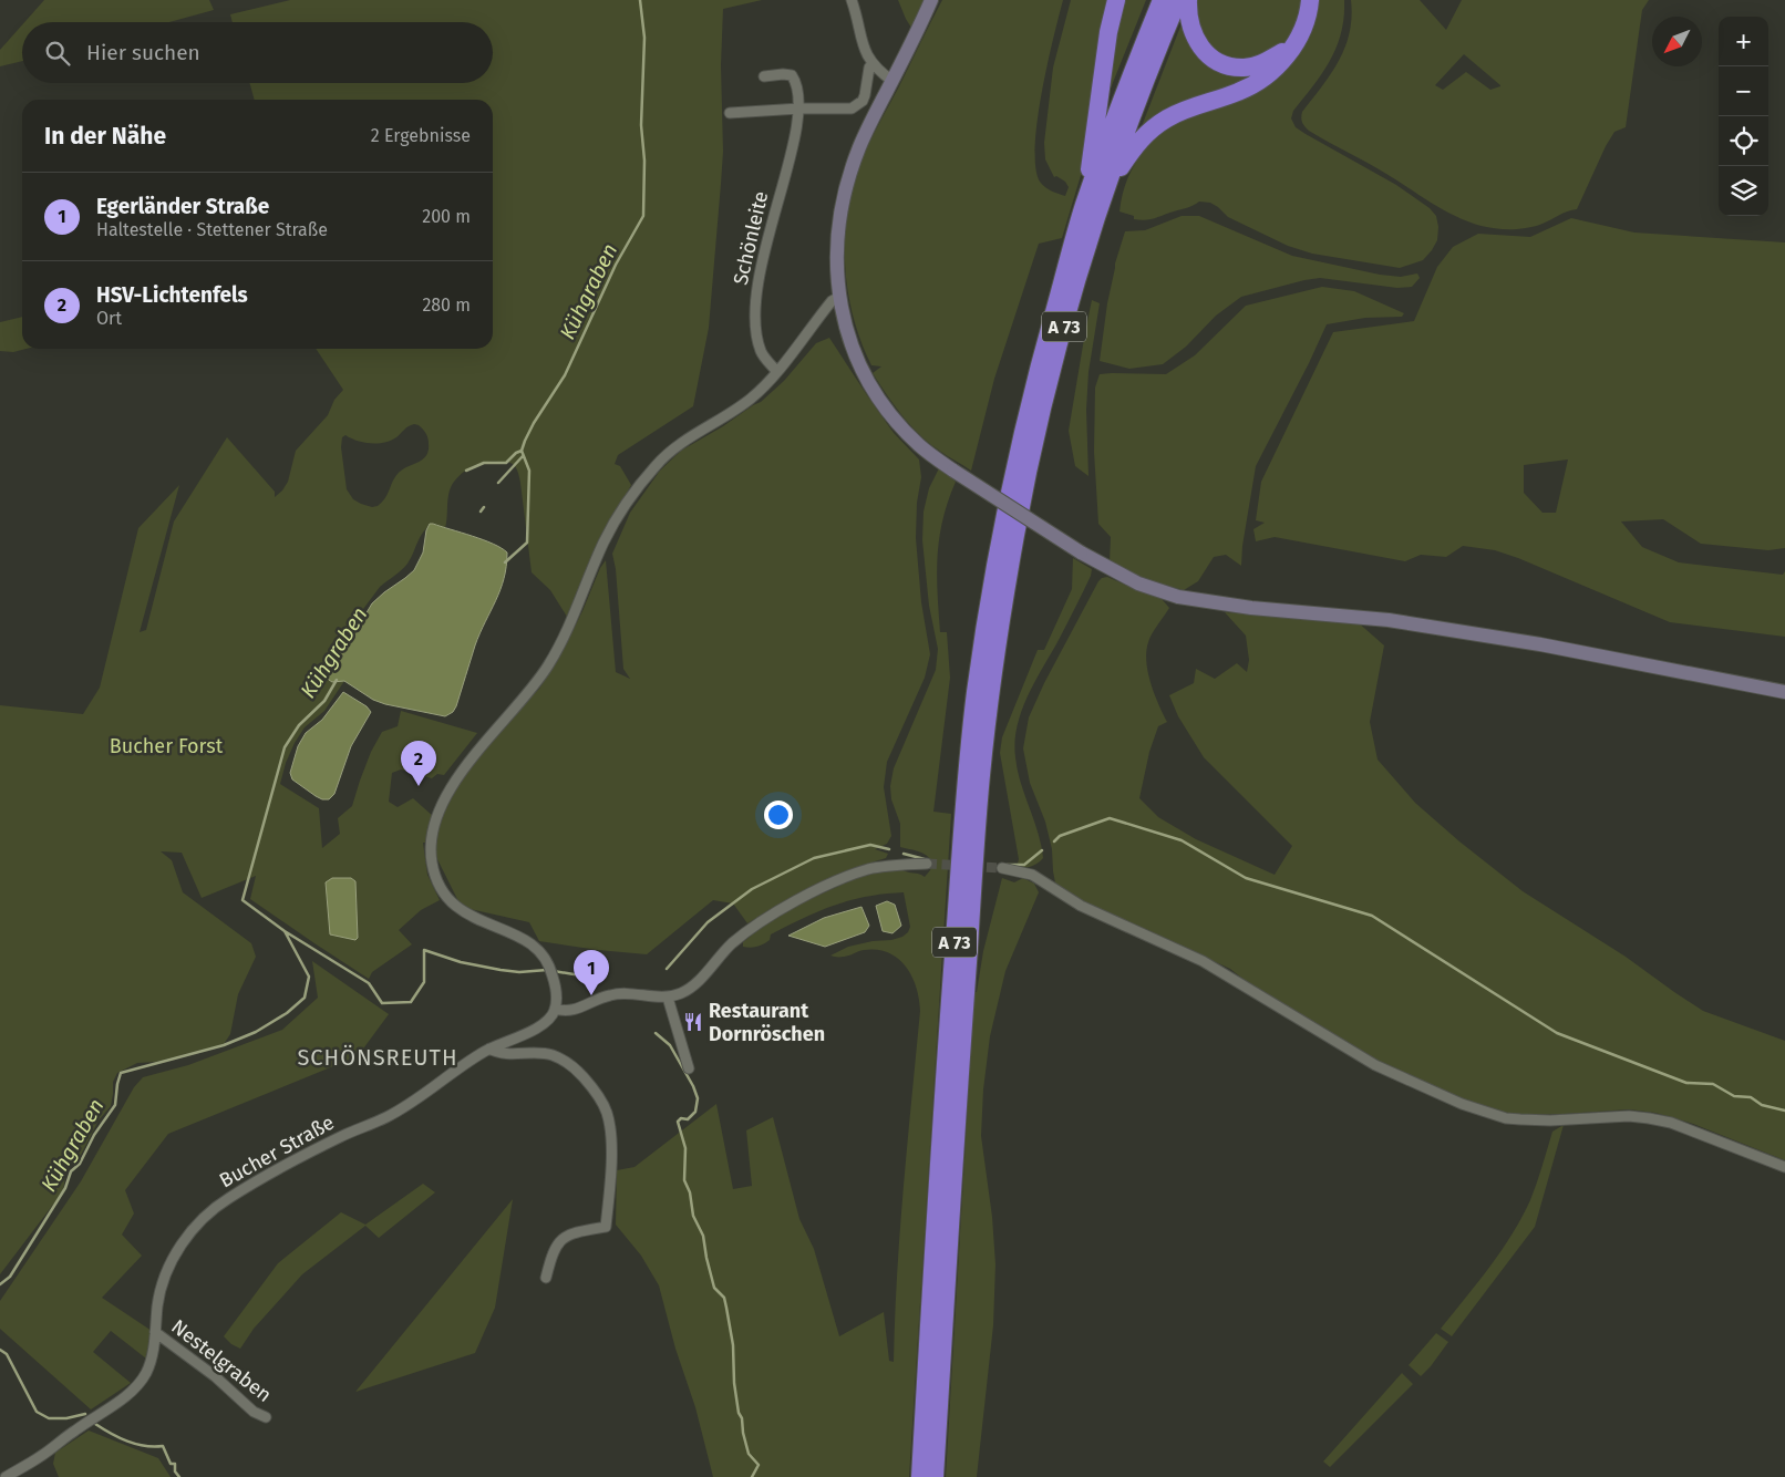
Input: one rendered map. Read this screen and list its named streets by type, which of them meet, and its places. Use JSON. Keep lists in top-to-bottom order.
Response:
{
  "streets": {
    "highway": ["A 73"],
    "street": ["Schönleite", "Bucher Straße", "Nestelgraben"]
  },
  "crossings": [
    ["Bucher Straße", "Nestelgraben"]
  ],
  "districts": ["SCHÖNSREUTH"],
  "water": ["Kühgraben"],
  "parks": ["Bucher Forst"],
  "places": {
    "restaurant": ["Restaurant Dornröschen"]
  },
  "north": "bottom left",
  "page": {
    "map_buttons": ["+", "−"],
    "search": "Hier suchen",
    "heading": ["In der Nähe", "2 Ergebnisse"],
    "list": [
      {
        "mark": "1",
        "name": "Egerländer Straße",
        "note": "Haltestelle · Stettener Straße",
        "value": "200 m"
      },
      {
        "mark": "2",
        "name": "HSV-Lichtenfels",
        "note": "Ort",
        "value": "280 m"
      }
    ],
    "pins": ["2", "1"]
  }
}
